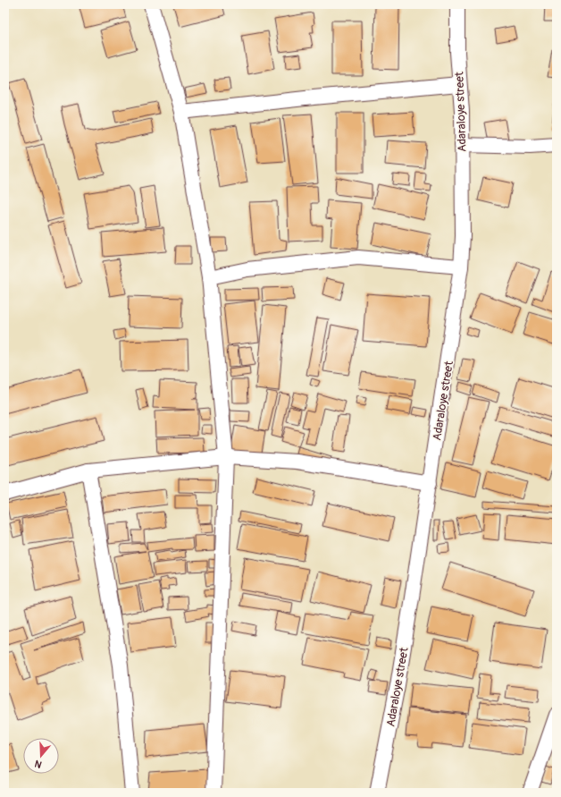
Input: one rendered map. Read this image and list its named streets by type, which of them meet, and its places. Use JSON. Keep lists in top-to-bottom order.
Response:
{
  "streets": {
    "street": ["Adaraloye street"]
  },
  "north": "bottom"
}
